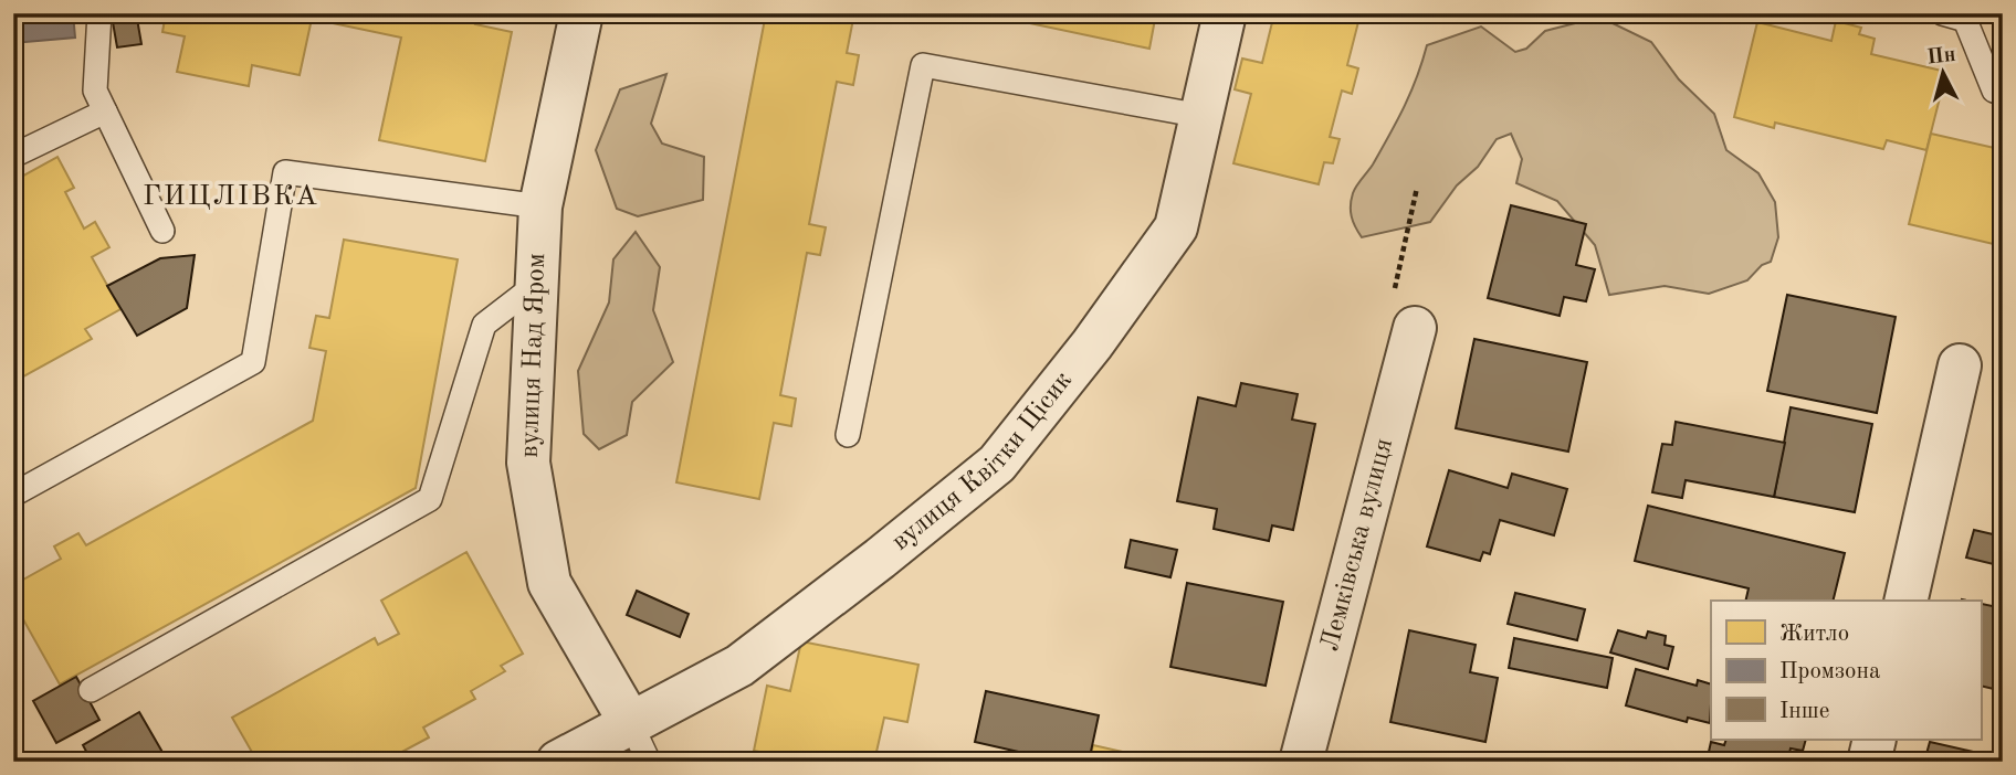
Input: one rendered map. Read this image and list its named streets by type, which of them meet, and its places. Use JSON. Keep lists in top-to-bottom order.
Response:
{
  "streets": {
    "street": ["вулиця Над Яром", "вулиця Квітки Цісик", "Лемківська вулиця"]
  },
  "crossings": [
    ["вулиця Над Яром", "вулиця Квітки Цісик"]
  ],
  "districts": ["ГИЦЛІВКА"],
  "legend": ["Житло", "Промзона", "Інше"],
  "north": "top"
}
